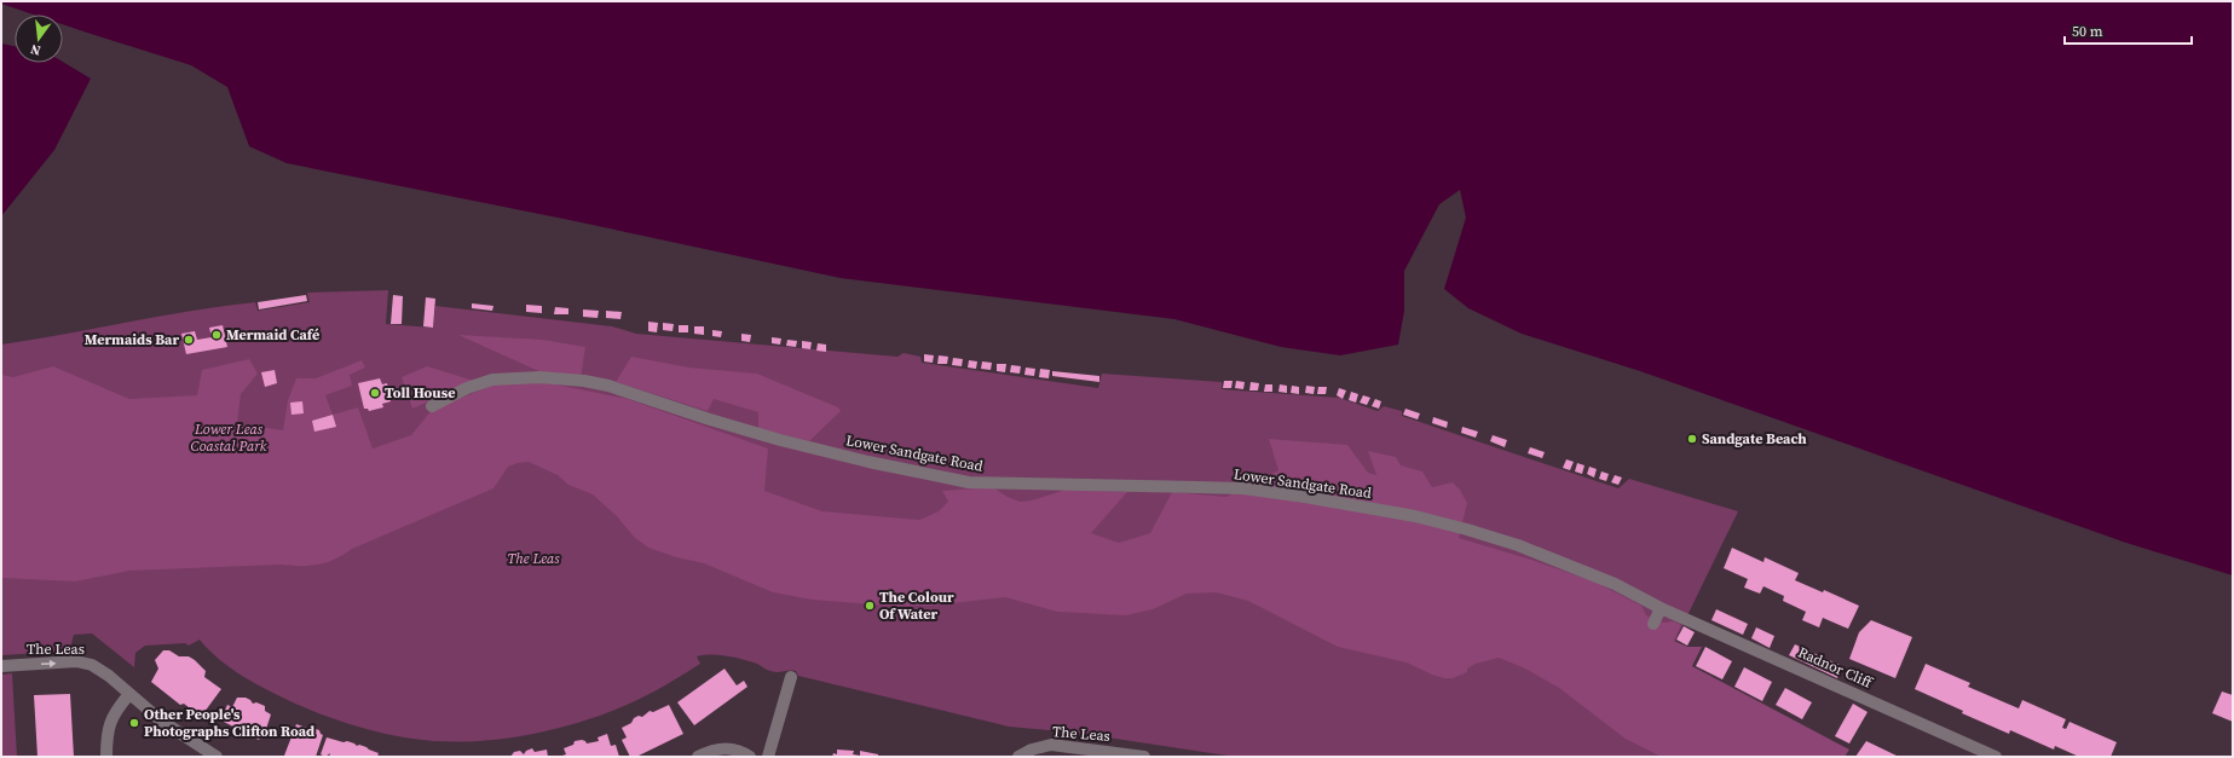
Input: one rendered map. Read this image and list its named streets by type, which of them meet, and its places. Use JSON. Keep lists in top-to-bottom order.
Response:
{
  "streets": {
    "street": ["Lower Sandgate Road", "The Leas", "Radnor Cliff"]
  },
  "crossings": [
    ["Lower Sandgate Road", "Radnor Cliff"]
  ],
  "parks": ["Lower Leas Coastal Park", "The Leas"],
  "places": [
    "Mermaid Café",
    "Mermaids Bar",
    "Toll House",
    "Sandgate Beach",
    "The Colour Of Water",
    "Other People's Photographs Clifton Road"
  ],
  "scale_bar": "50 m",
  "north": "bottom"
}
